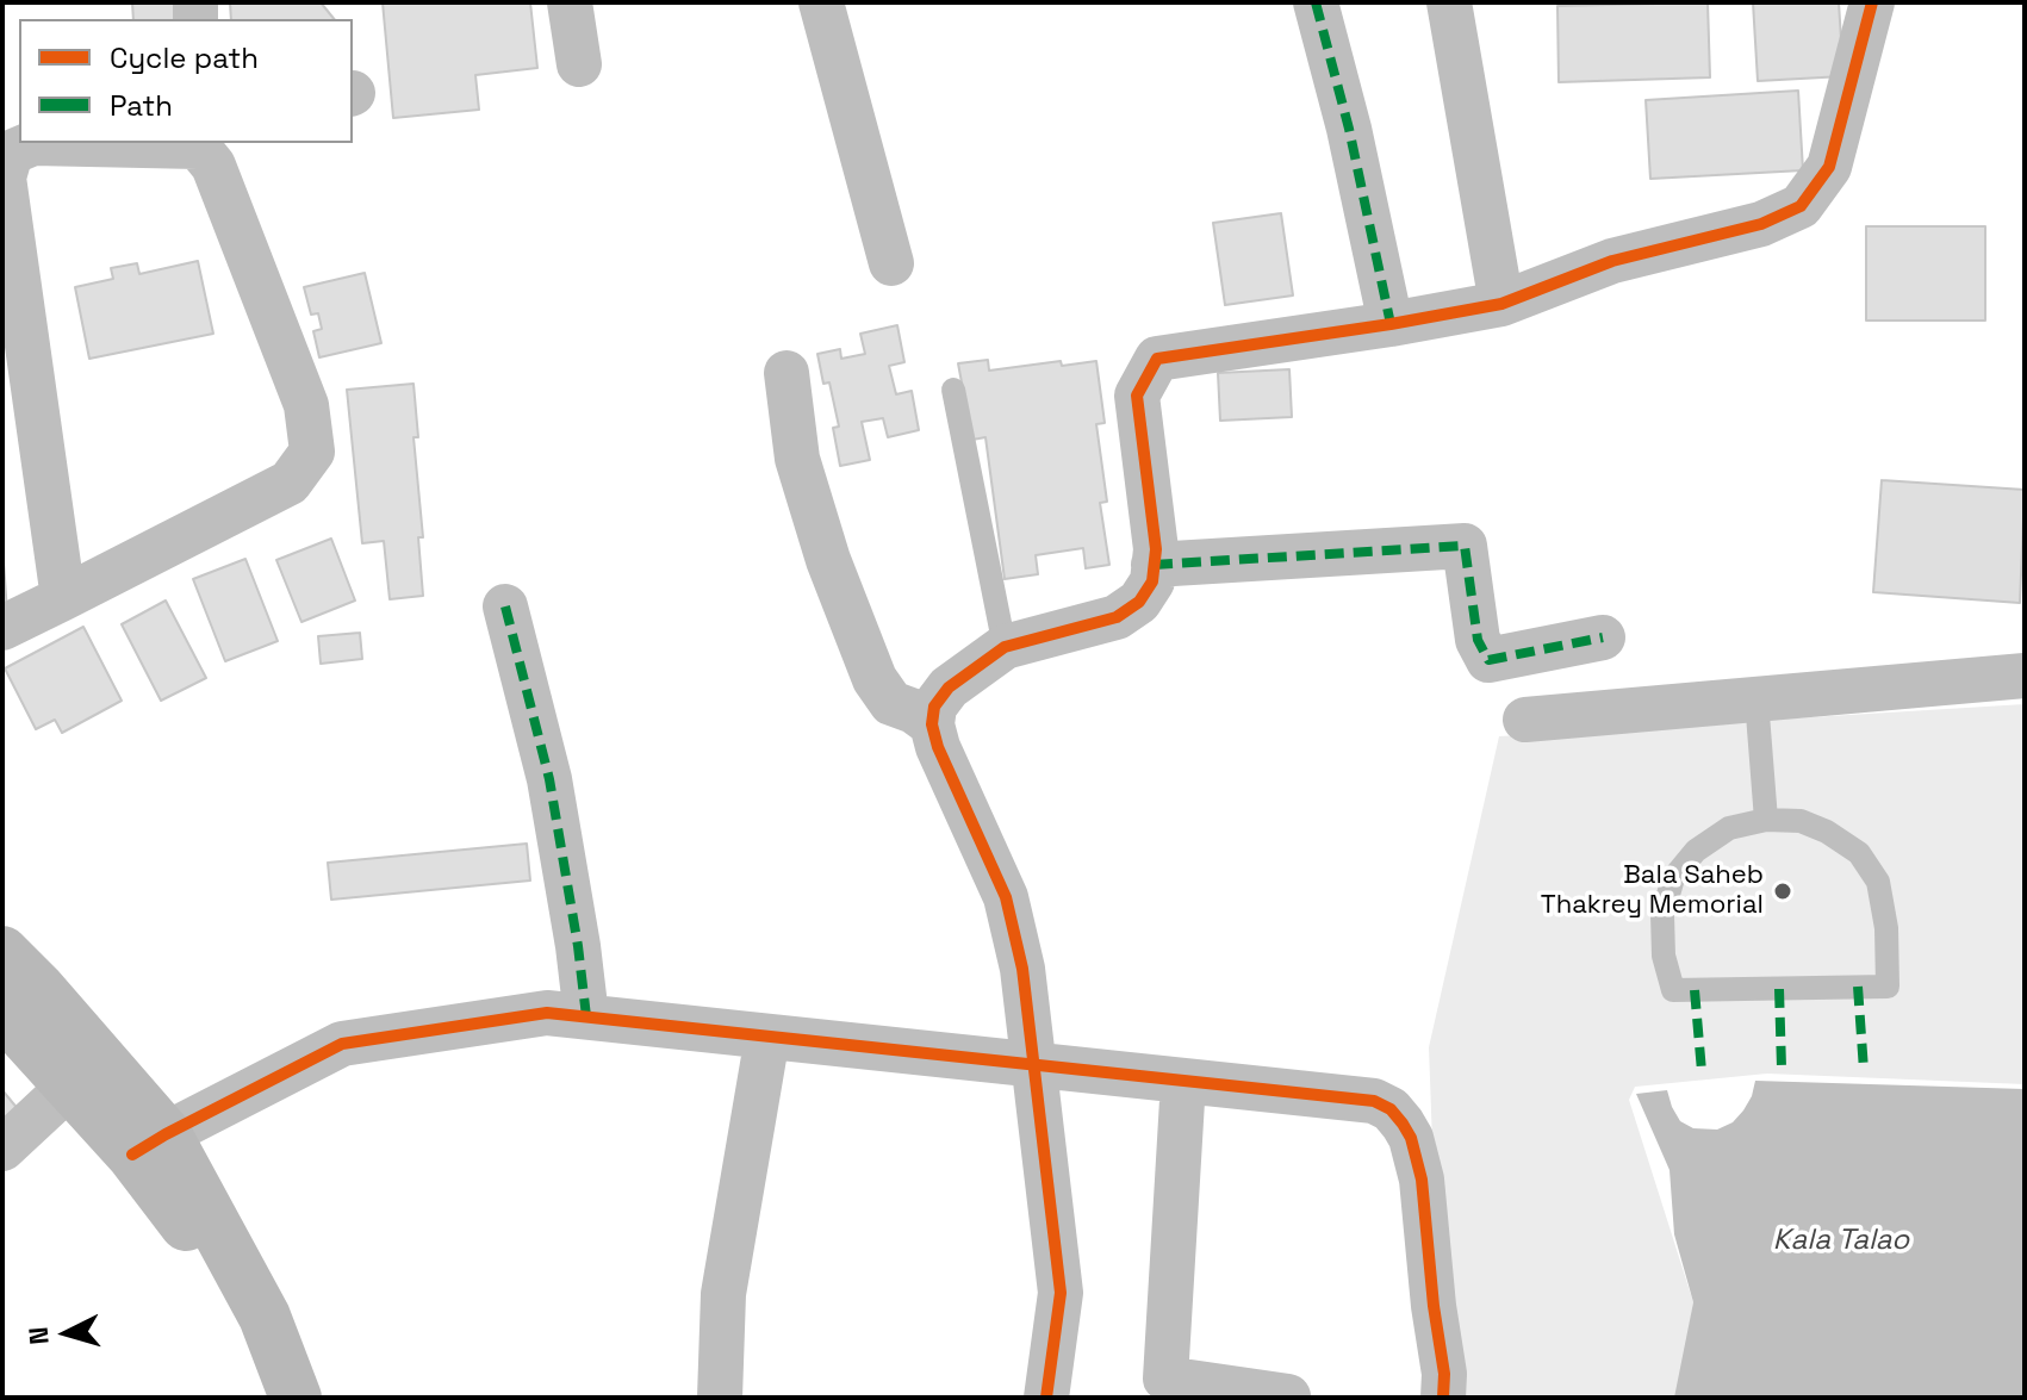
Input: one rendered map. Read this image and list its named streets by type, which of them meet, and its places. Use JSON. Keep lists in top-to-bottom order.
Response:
{
  "water": ["Kala Talao"],
  "places": ["Bala Saheb Thakrey Memorial"],
  "legend": ["Cycle path", "Path"],
  "north": "left"
}
